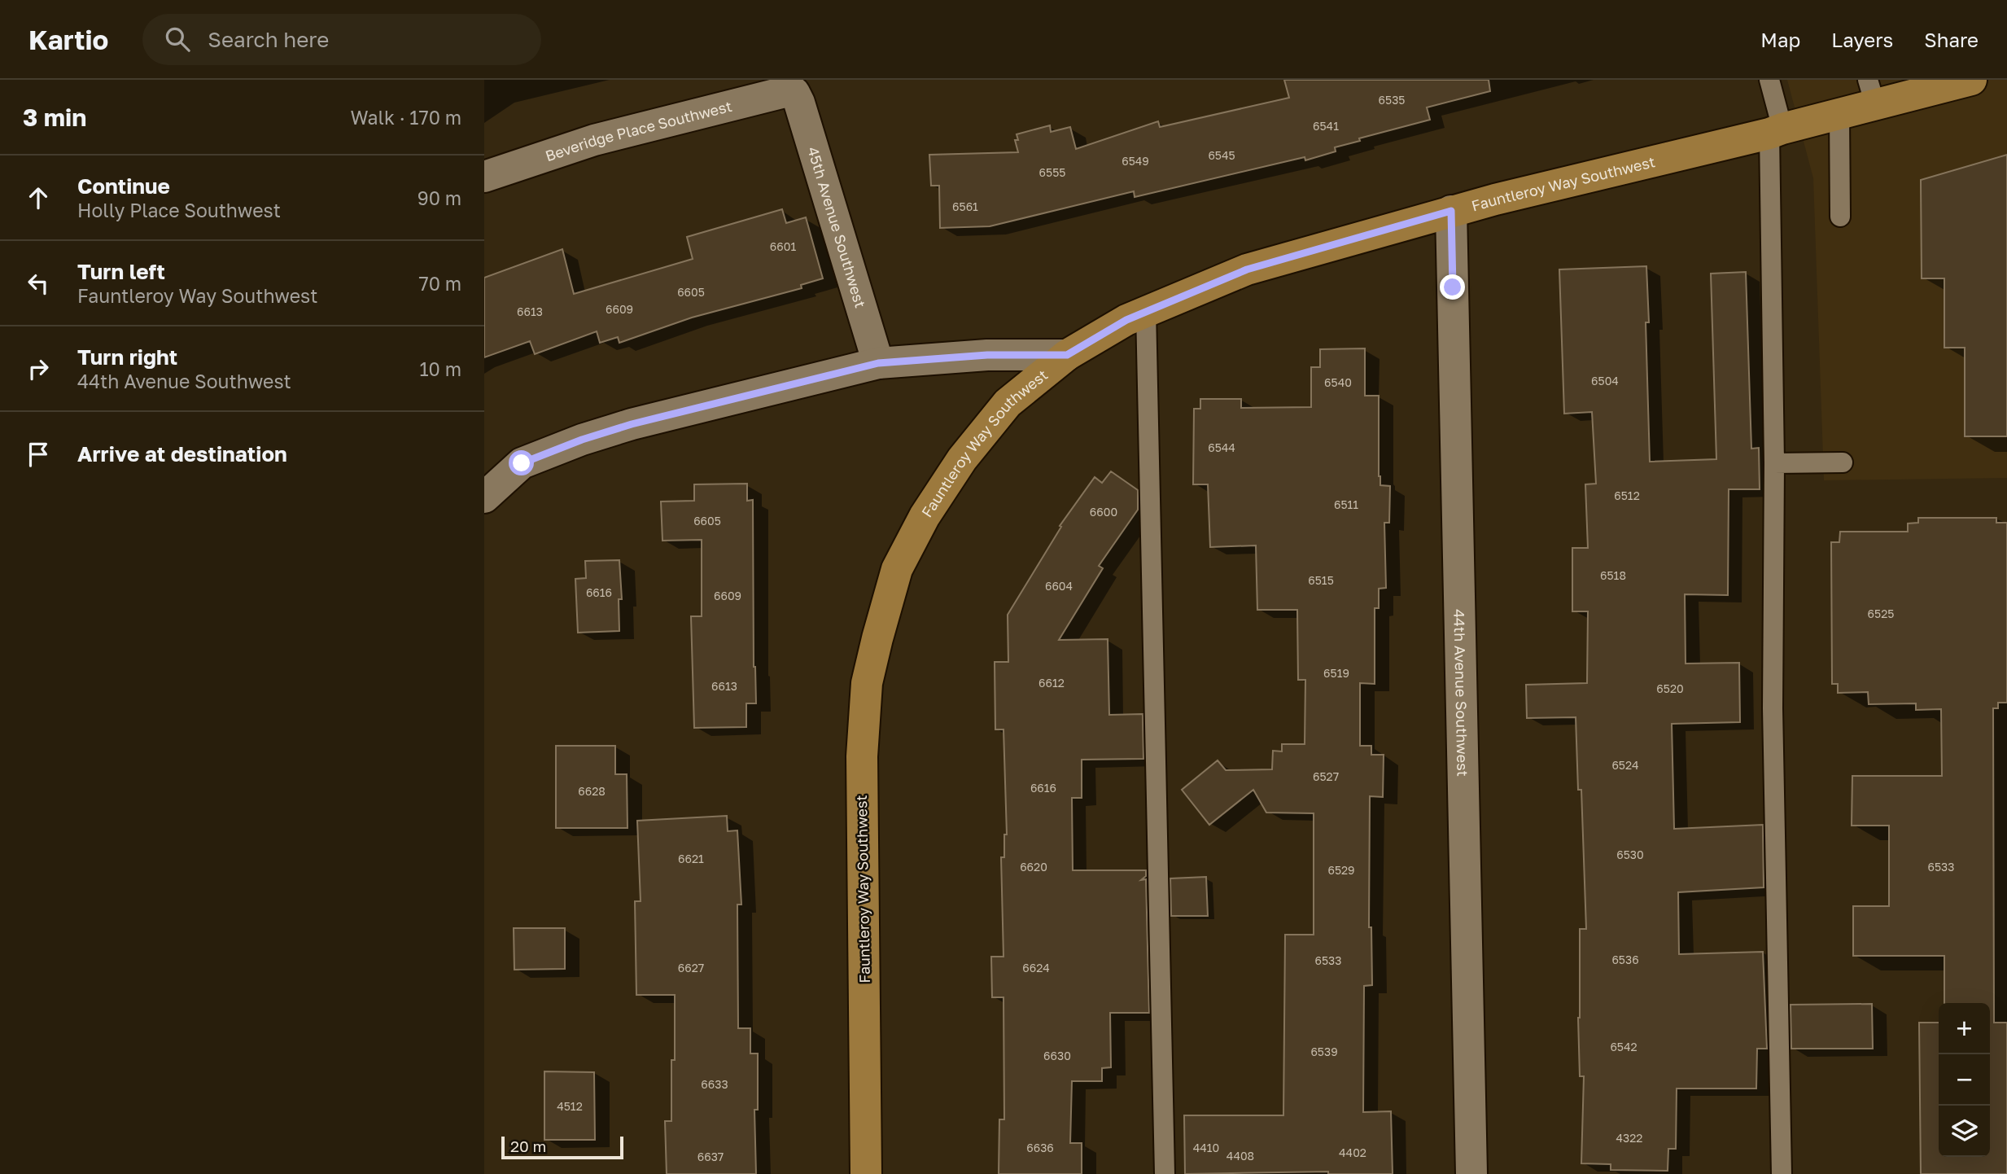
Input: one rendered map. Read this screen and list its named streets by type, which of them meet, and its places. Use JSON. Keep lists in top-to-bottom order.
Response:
{
  "streets": {
    "main road": ["Fauntleroy Way Southwest"],
    "street": ["Beveridge Place Southwest", "45th Avenue Southwest", "44th Avenue Southwest"]
  },
  "crossings": [
    ["Beveridge Place Southwest", "45th Avenue Southwest"],
    ["Fauntleroy Way Southwest", "44th Avenue Southwest"]
  ],
  "house_numbers": [
    "6535",
    "6541",
    "6545",
    "6549",
    "6555",
    "6561",
    "6601",
    "6605",
    "6609",
    "6613",
    "6504",
    "6540",
    "6544",
    "6512",
    "6511",
    "6600",
    "6605",
    "6518",
    "6515",
    "6604",
    "6616",
    "6609",
    "6525",
    "6519",
    "6612",
    "6613",
    "6520",
    "6524",
    "6527",
    "6616",
    "6628",
    "6530",
    "6621",
    "6620",
    "6533",
    "6529",
    "6536",
    "6533",
    "6627",
    "6624",
    "6542",
    "6539",
    "6630",
    "6633",
    "4512",
    "4322",
    "6636",
    "4410",
    "4402",
    "4408",
    "6637"
  ],
  "scale_bar": "20 m",
  "page": {
    "header": "Kartio",
    "search": "Search here",
    "nav": ["Map", "Layers", "Share"],
    "heading": ["3 min", "Walk · 170 m"],
    "list": [
      ["Continue", "Holly Place Southwest", "90 m"],
      ["Turn left", "Fauntleroy Way Southwest", "70 m"],
      ["Turn right", "44th Avenue Southwest", "10 m"],
      "Arrive at destination"
    ],
    "map_buttons": ["+", "−"],
    "scale": "20 m"
  }
}
